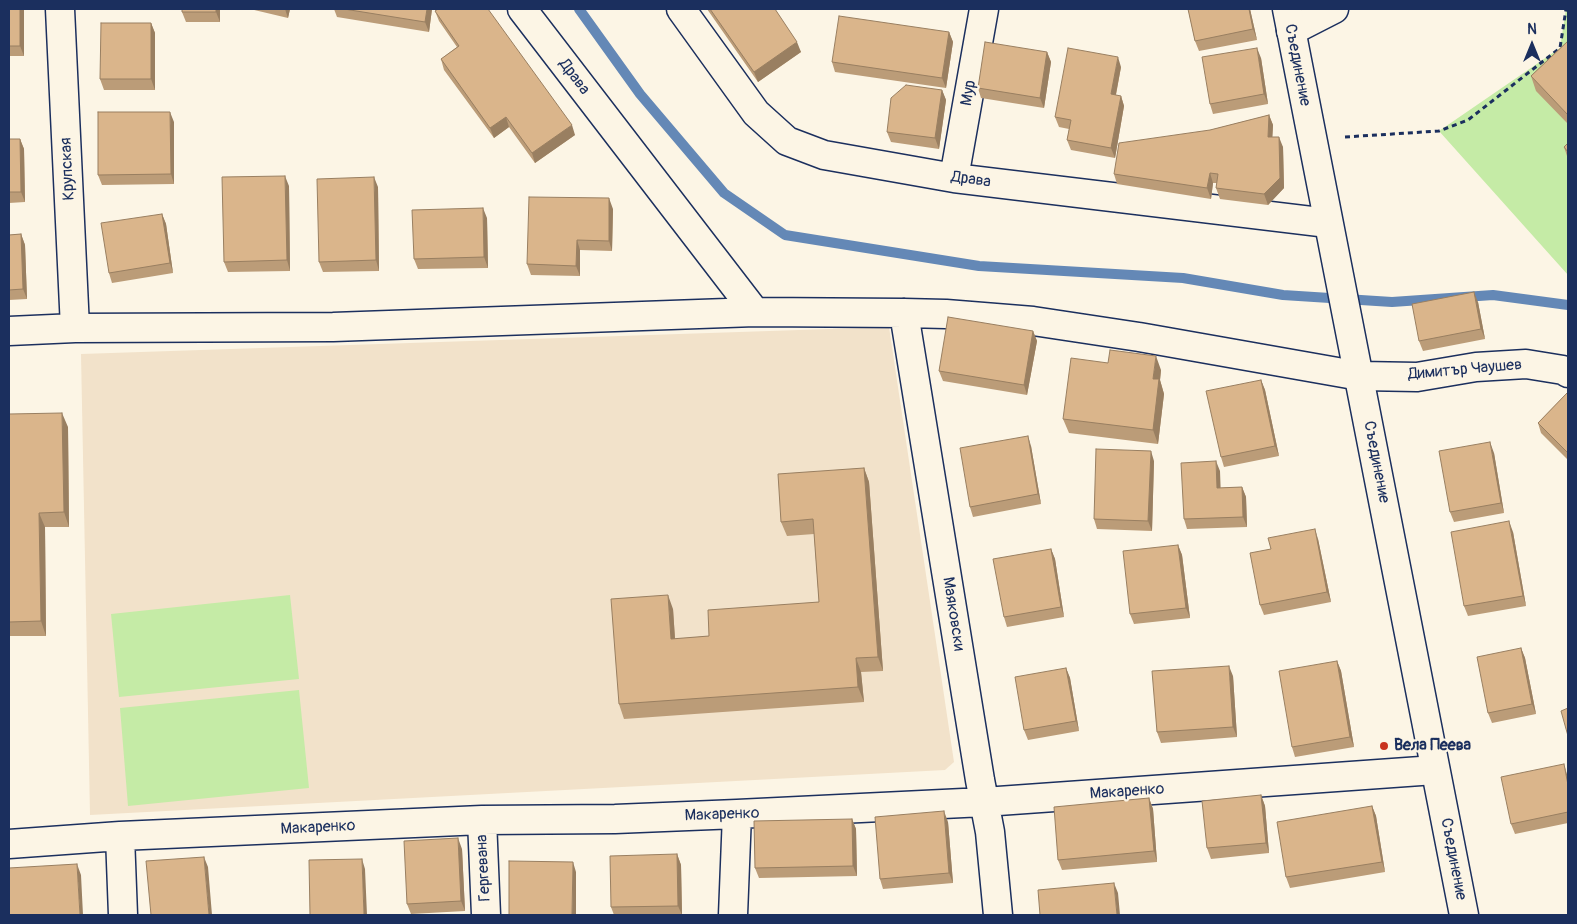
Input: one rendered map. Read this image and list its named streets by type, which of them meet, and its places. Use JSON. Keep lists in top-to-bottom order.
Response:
{
  "streets": {
    "street": [
      "Съединение",
      "Драва",
      "Мур",
      "Крупская",
      "Димитър Чаушев",
      "Маяковски",
      "Макаренко",
      "Гергевана"
    ]
  },
  "crossings": [
    ["Съединение", "Драва"],
    ["Съединение", "Димитър Чаушев"],
    ["Съединение", "Макаренко"],
    ["Драва", "Мур"],
    ["Драва", "Димитър Чаушев"],
    ["Крупская", "Димитър Чаушев"],
    ["Димитър Чаушев", "Маяковски"],
    ["Маяковски", "Макаренко"],
    ["Макаренко", "Гергевана"]
  ],
  "places": ["Вела Пеева"],
  "north": "top"
}
